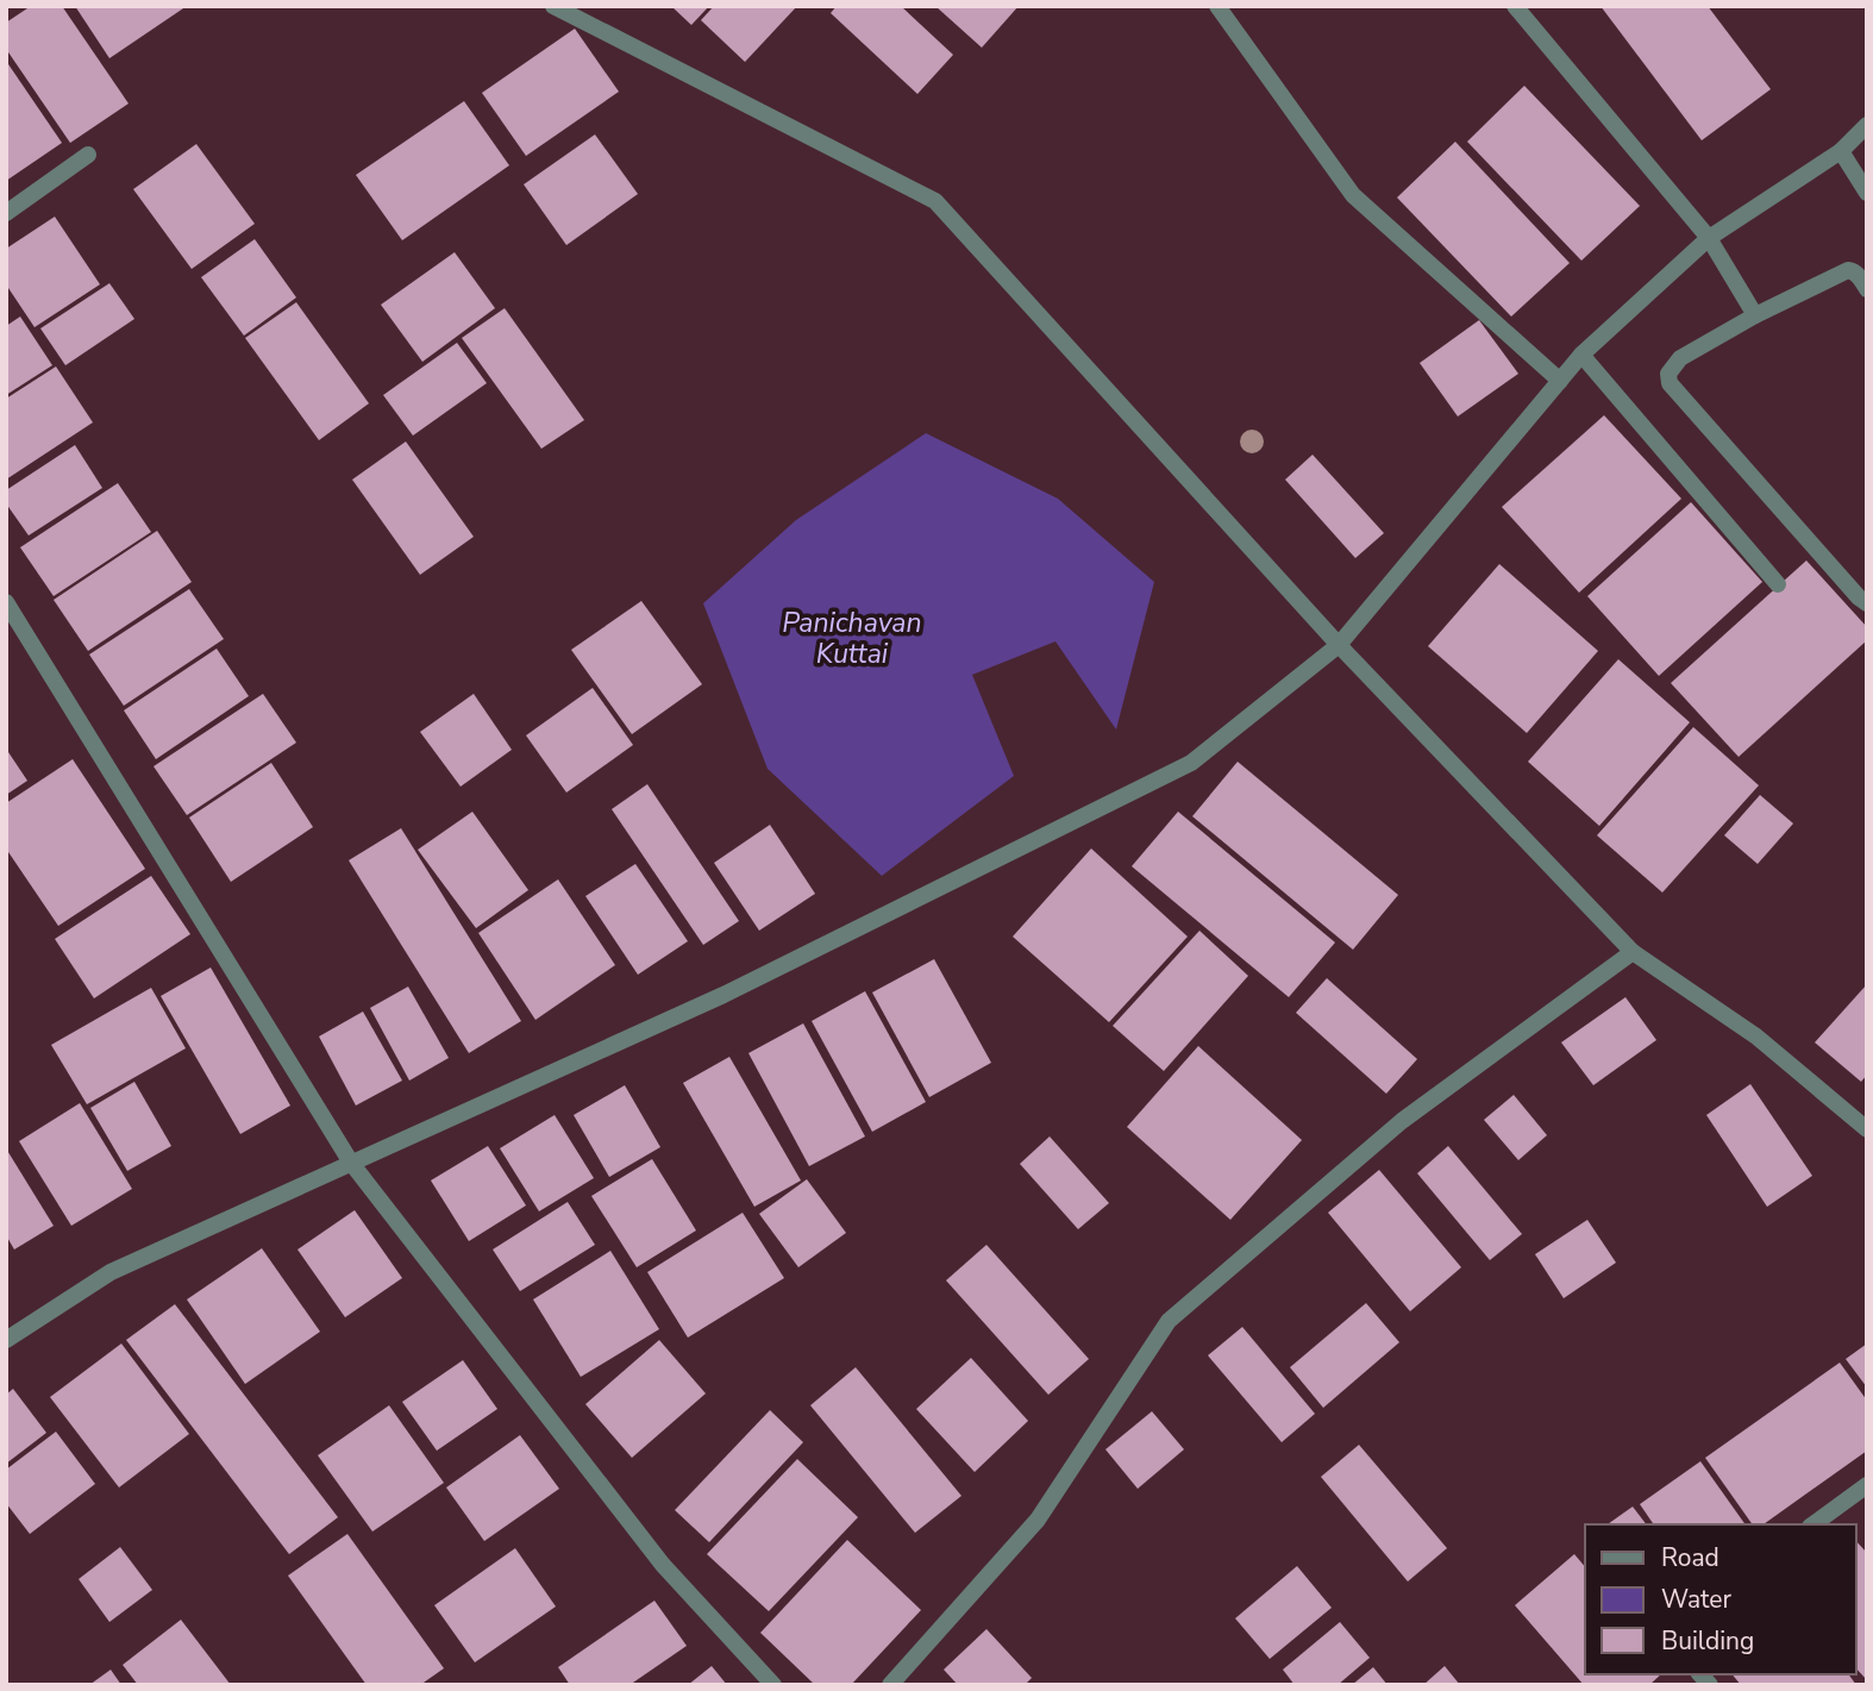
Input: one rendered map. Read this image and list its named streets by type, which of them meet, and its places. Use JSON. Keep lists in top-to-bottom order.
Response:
{
  "water": ["Panichavan Kuttai"],
  "legend": ["Road", "Water", "Building"]
}
